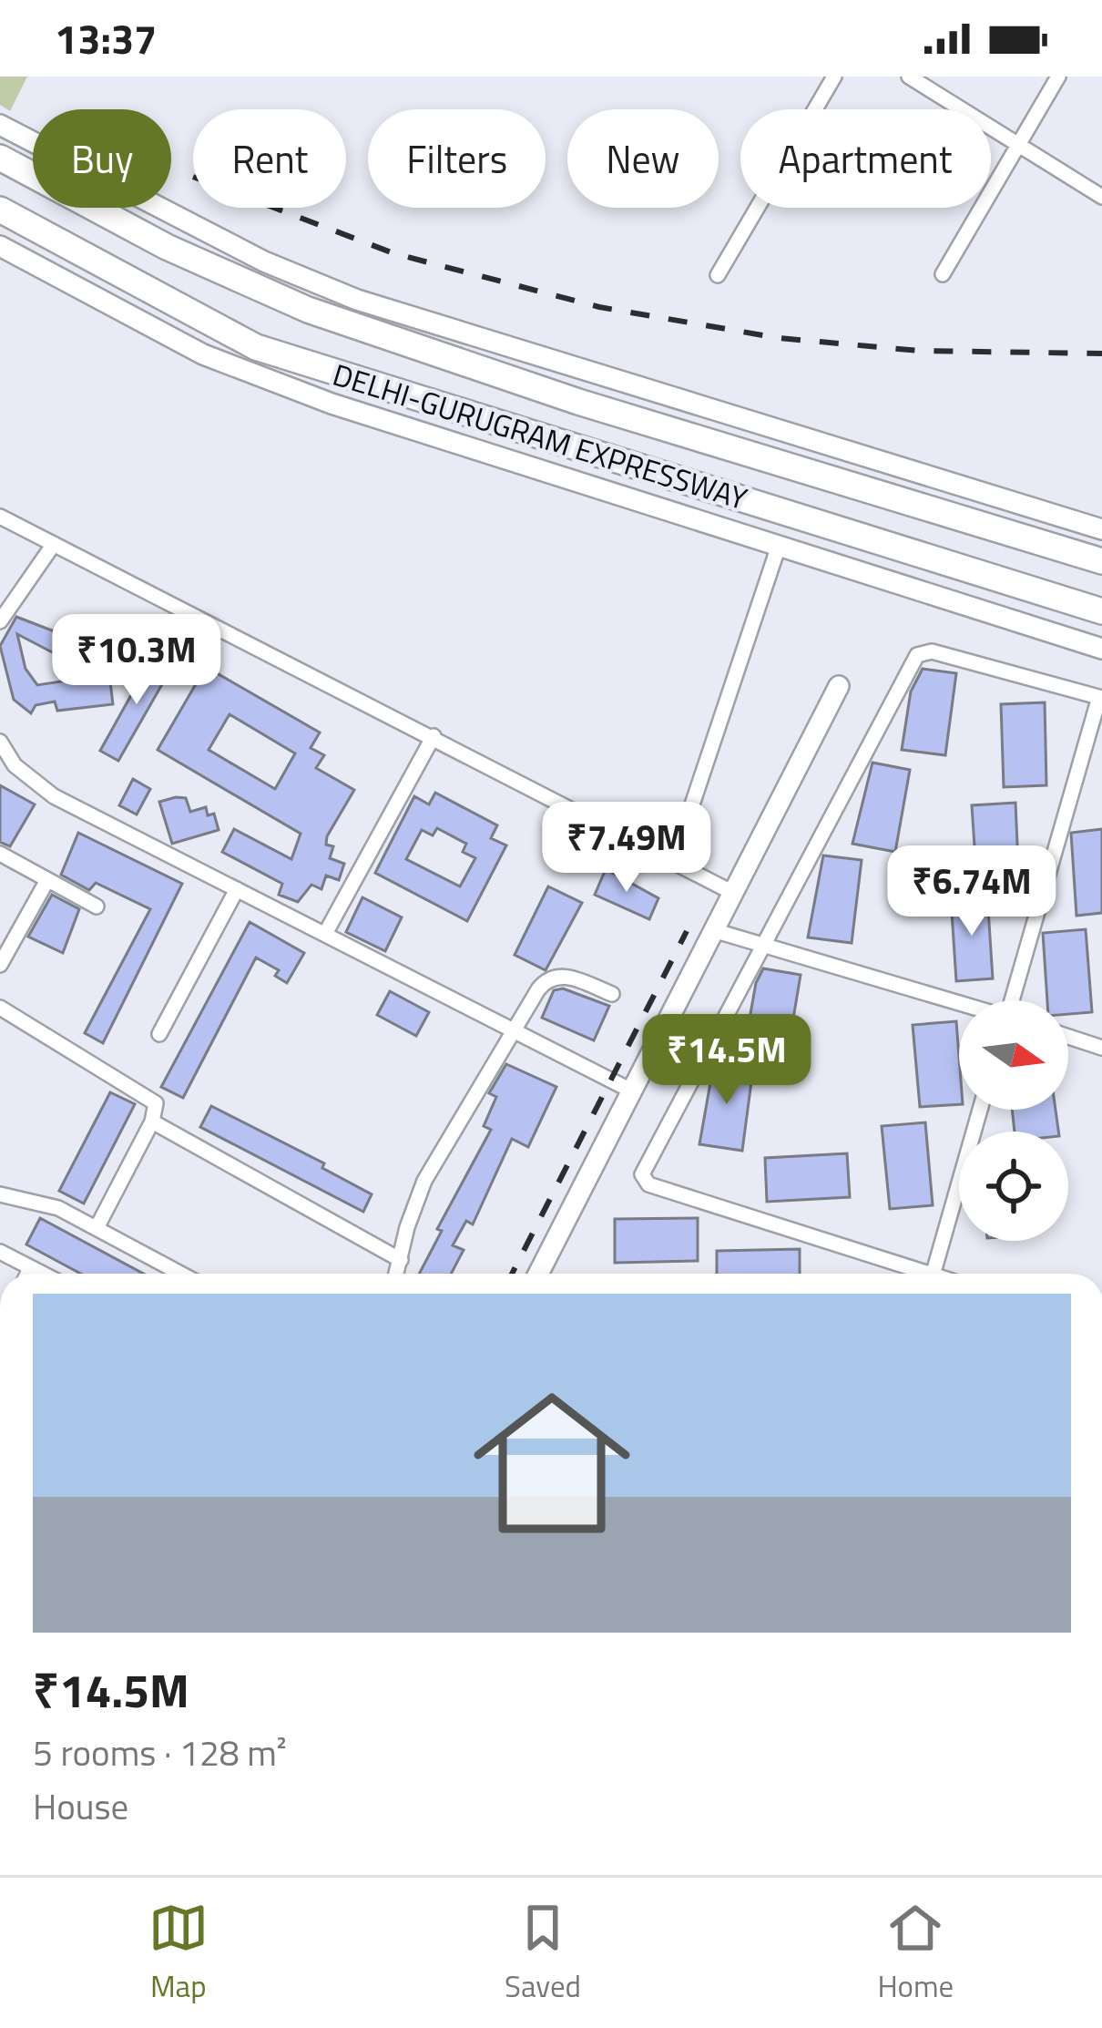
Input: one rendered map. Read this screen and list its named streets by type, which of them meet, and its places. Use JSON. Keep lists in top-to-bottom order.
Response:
{
  "streets": {
    "highway": ["DELHI-GURUGRAM EXPRESSWAY"]
  },
  "north": "right",
  "page": {
    "status": "13:37",
    "chip": [
      "Buy",
      "Rent",
      "Filters",
      "New",
      "Apartment"
    ],
    "price": [
      "₹10.3M",
      "₹7.49M",
      "₹6.74M",
      "₹14.5M"
    ],
    "list": [
      {
        "name": "₹14.5M",
        "note": "5 rooms · 128 m² · House"
      }
    ],
    "tabs": ["Map", "Saved", "Home"]
  }
}
